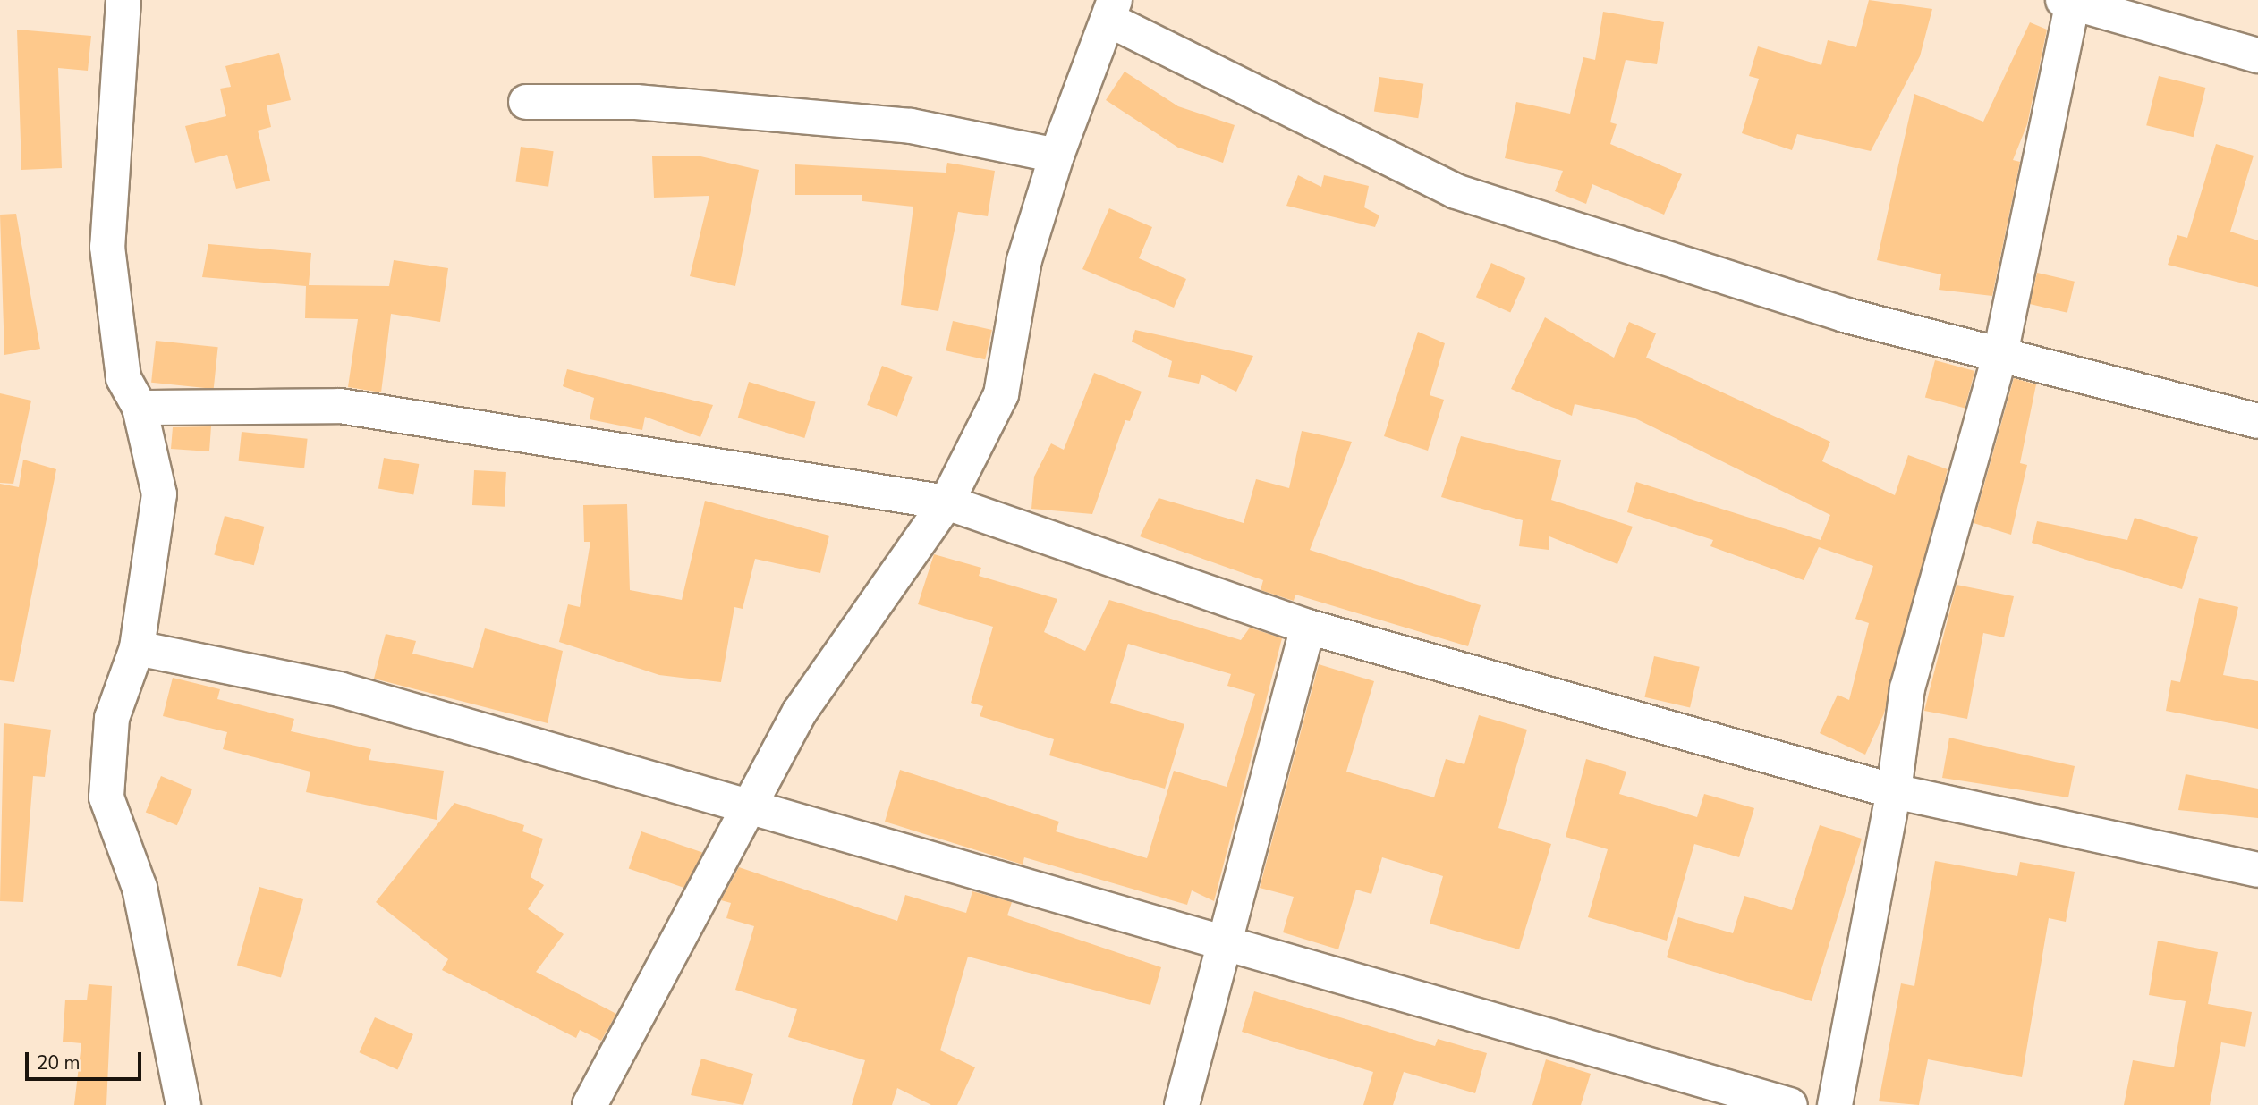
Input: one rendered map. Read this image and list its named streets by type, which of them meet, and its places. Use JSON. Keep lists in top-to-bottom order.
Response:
{
  "scale_bar": "20 m"
}
